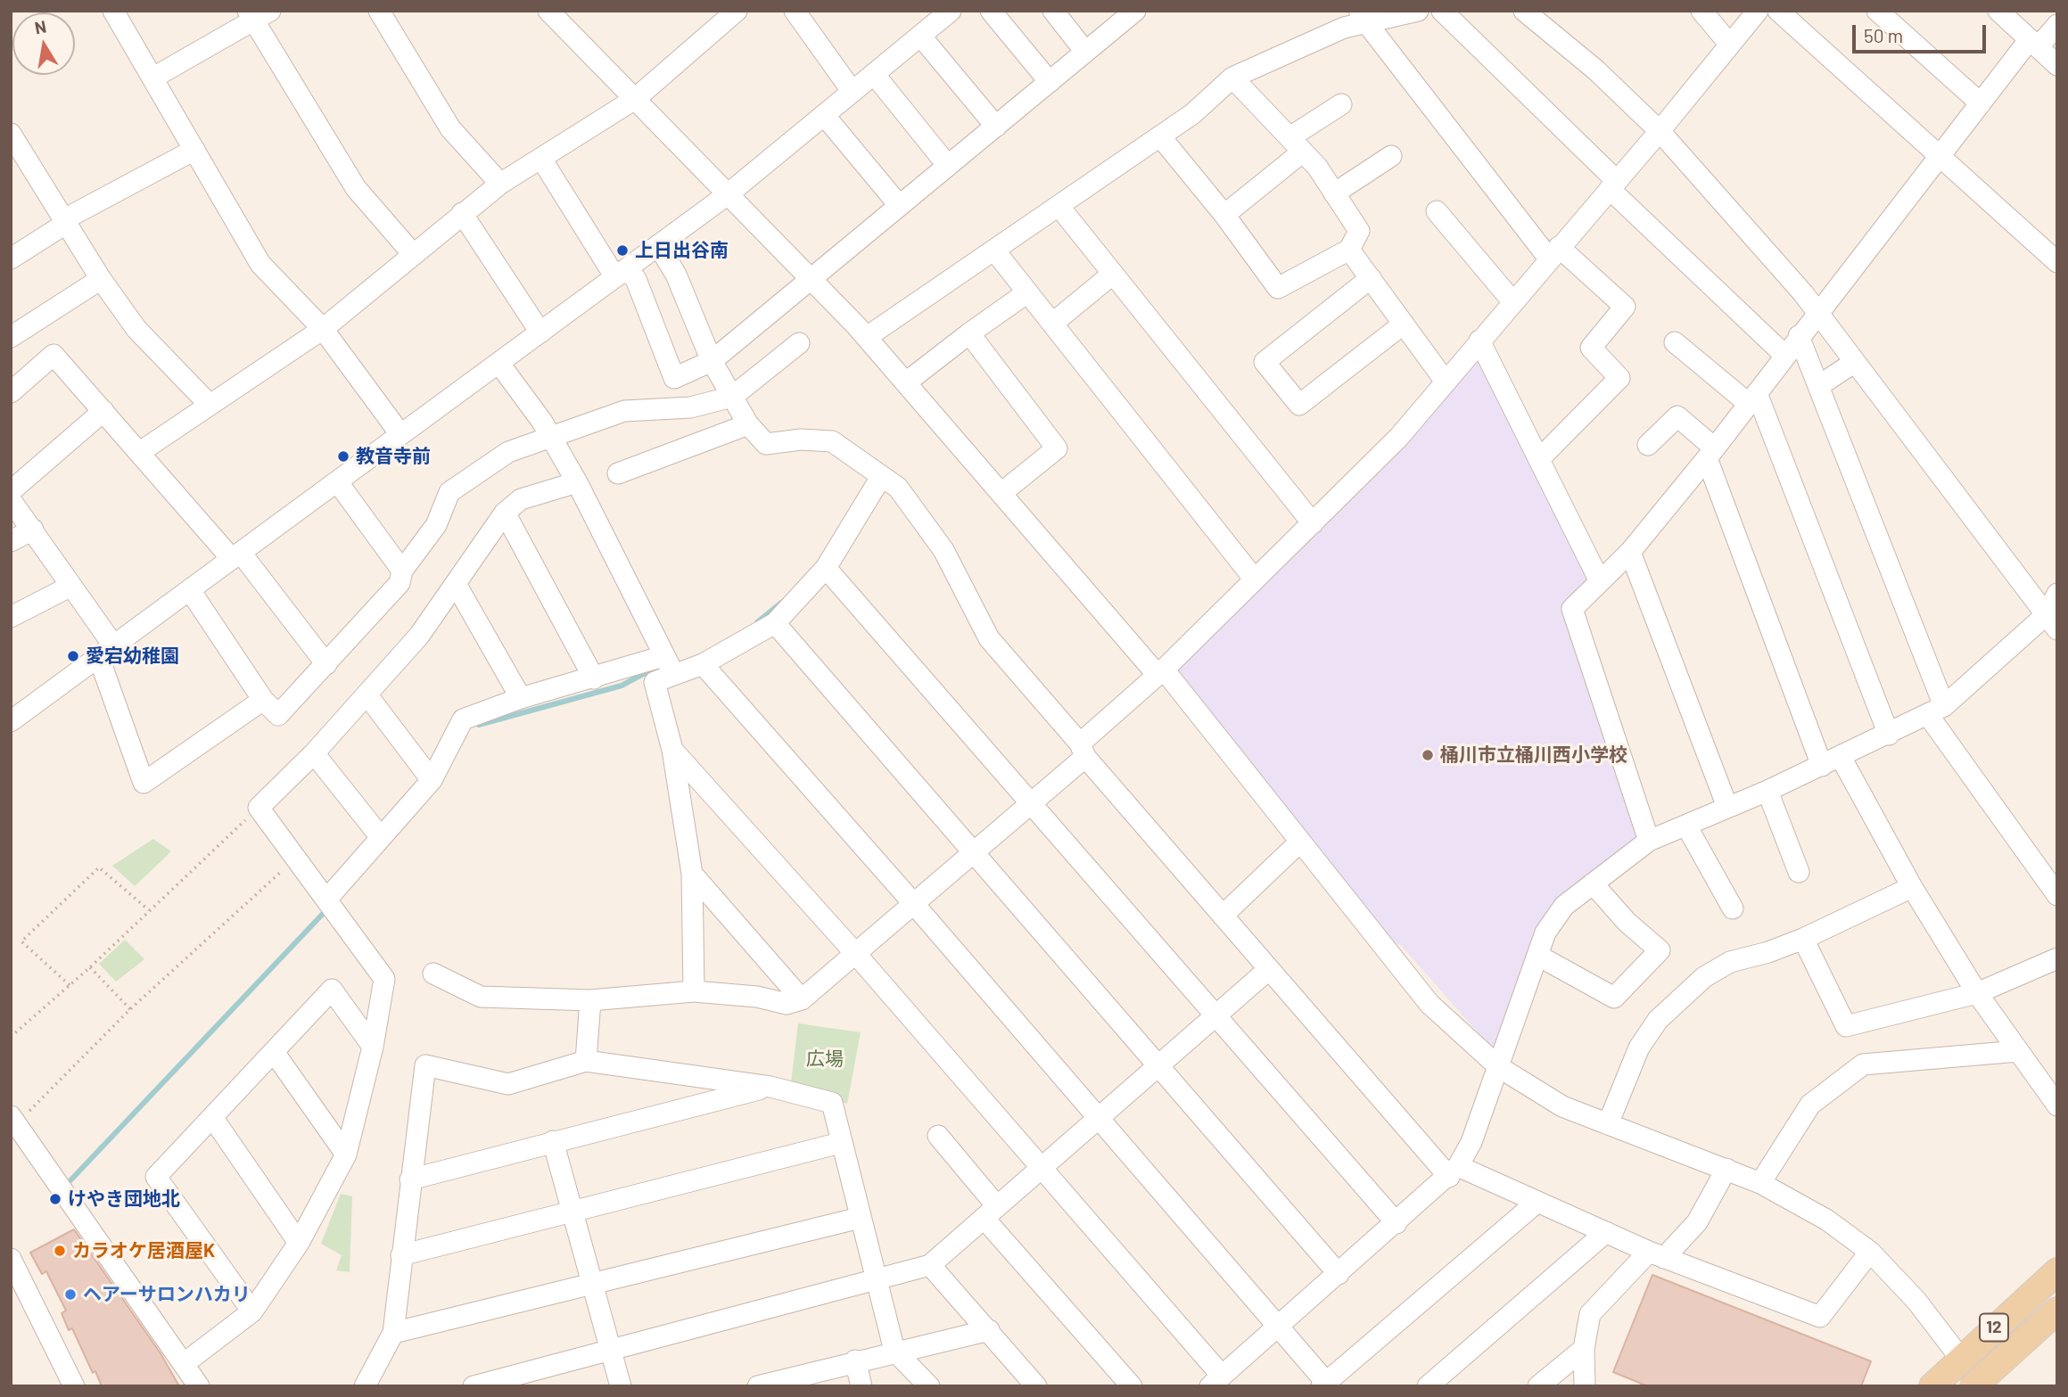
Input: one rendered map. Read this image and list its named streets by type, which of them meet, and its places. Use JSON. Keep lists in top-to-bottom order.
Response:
{
  "streets": {
    "main road": ["12"]
  },
  "parks": ["広場"],
  "places": [
    "上日出谷南",
    "教音寺前",
    "愛宕幼稚園",
    "桶川市立桶川西小学校",
    "けやき団地北",
    "カラオケ居酒屋K",
    "ヘアーサロンハカリ"
  ],
  "scale_bar": "50 m",
  "north": "top"
}
